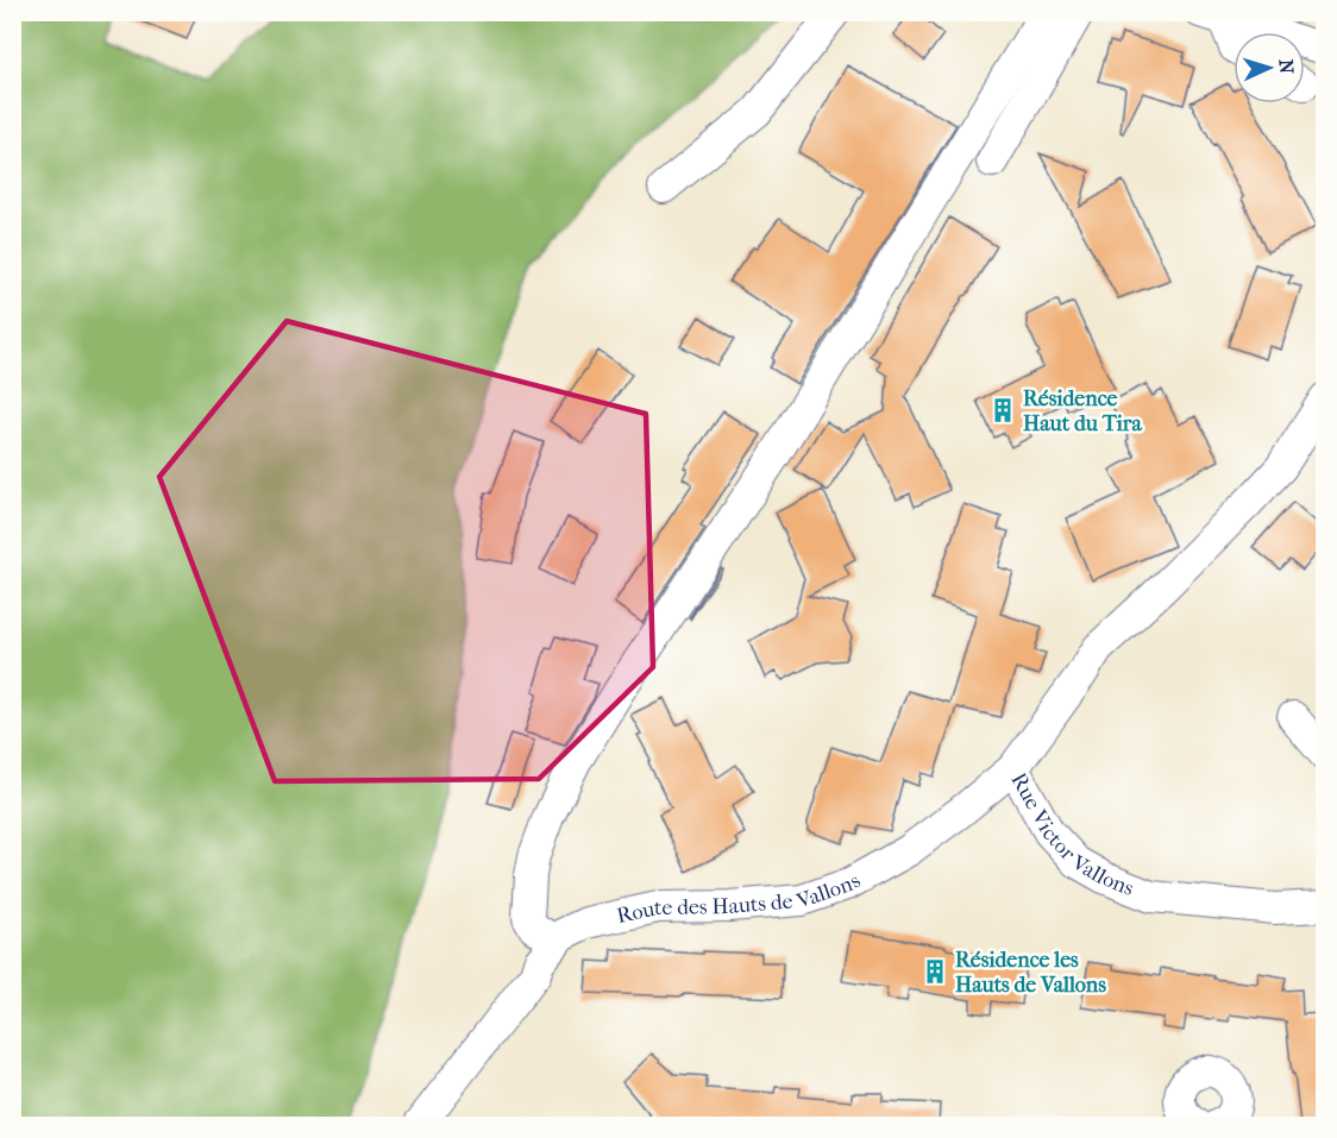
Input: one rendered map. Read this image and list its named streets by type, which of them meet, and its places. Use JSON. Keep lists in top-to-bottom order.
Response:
{
  "streets": {
    "street": ["Rue Victor Vallons", "Route des Hauts de Vallons"]
  },
  "crossings": [
    ["Rue Victor Vallons", "Route des Hauts de Vallons"]
  ],
  "places": {
    "building": ["Résidence Haut du Tira", "Résidence les Hauts de Vallons"]
  },
  "north": "right"
}
